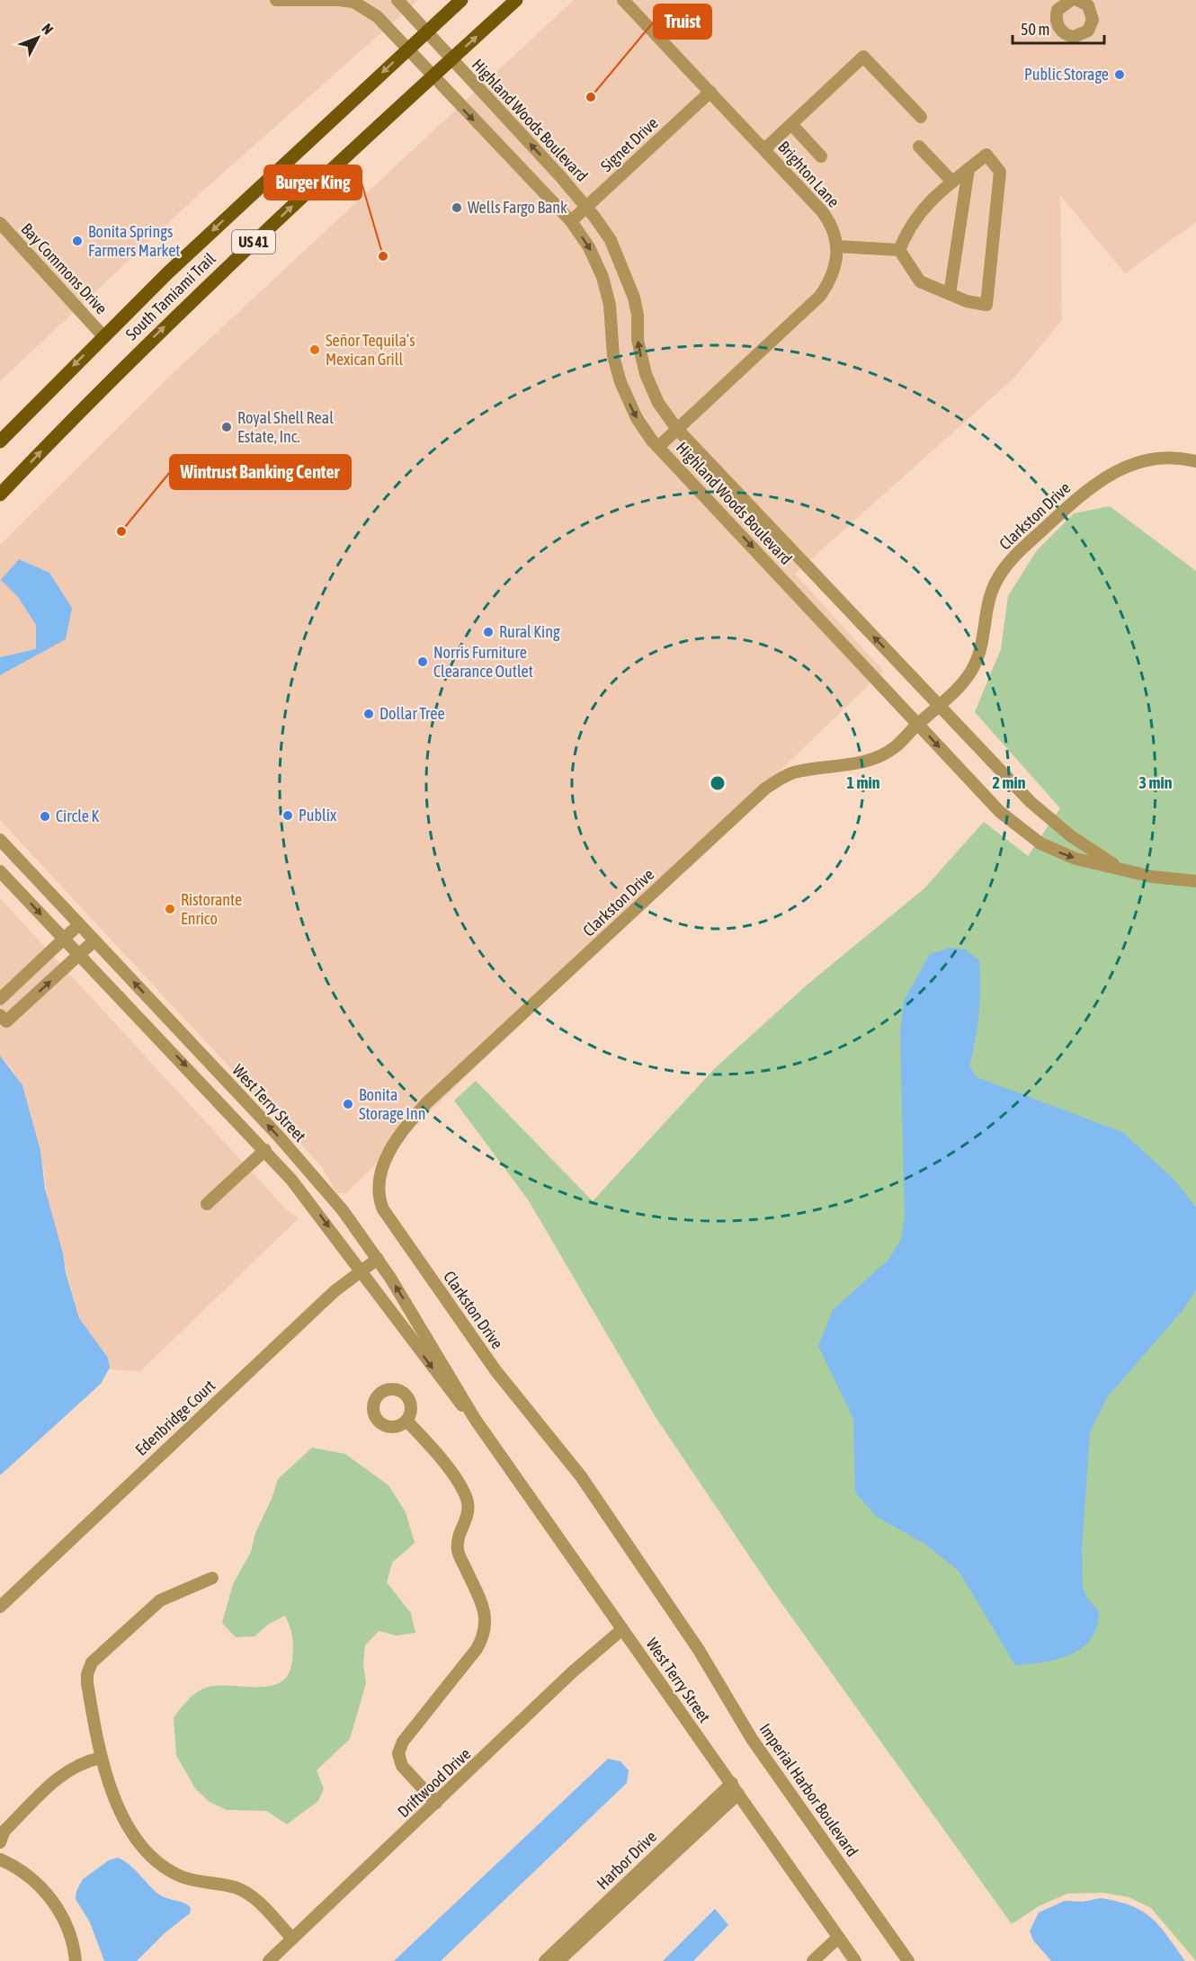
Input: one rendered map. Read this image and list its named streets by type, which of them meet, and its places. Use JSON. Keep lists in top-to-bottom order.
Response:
{
  "streets": {
    "main road": ["US 41", "South Tamiami Trail"],
    "street": [
      "Highland Woods Boulevard",
      "Signet Drive",
      "Brighton Lane",
      "Bay Commons Drive",
      "Clarkston Drive",
      "West Terry Street",
      "Edenbridge Court",
      "Driftwood Drive",
      "Imperial Harbor Boulevard",
      "Harbor Drive"
    ]
  },
  "crossings": [
    ["Highland Woods Boulevard", "Signet Drive"],
    ["Highland Woods Boulevard", "Brighton Lane"],
    ["Highland Woods Boulevard", "South Tamiami Trail"],
    ["Highland Woods Boulevard", "Clarkston Drive"],
    ["Signet Drive", "Brighton Lane"],
    ["Bay Commons Drive", "South Tamiami Trail"],
    ["Clarkston Drive", "Imperial Harbor Boulevard"],
    ["West Terry Street", "Edenbridge Court"],
    ["West Terry Street", "Driftwood Drive"],
    ["West Terry Street", "Harbor Drive"]
  ],
  "places": [
    "Public Storage",
    "Truist",
    "Wells Fargo Bank",
    "Bonita Springs Farmers Market",
    "Burger King",
    "Señor Tequila’s Mexican Grill",
    "Royal Shell Real Estate, Inc.",
    "Wintrust Banking Center",
    "Rural King",
    "Norris Furniture Clearance Outlet",
    "Dollar Tree",
    "Publix",
    "Circle K",
    "Ristorante Enrico",
    "Bonita Storage Inn"
  ],
  "scale_bar": "50 m",
  "north": "top right",
  "rings": ["1 min", "2 min", "3 min"]
}
